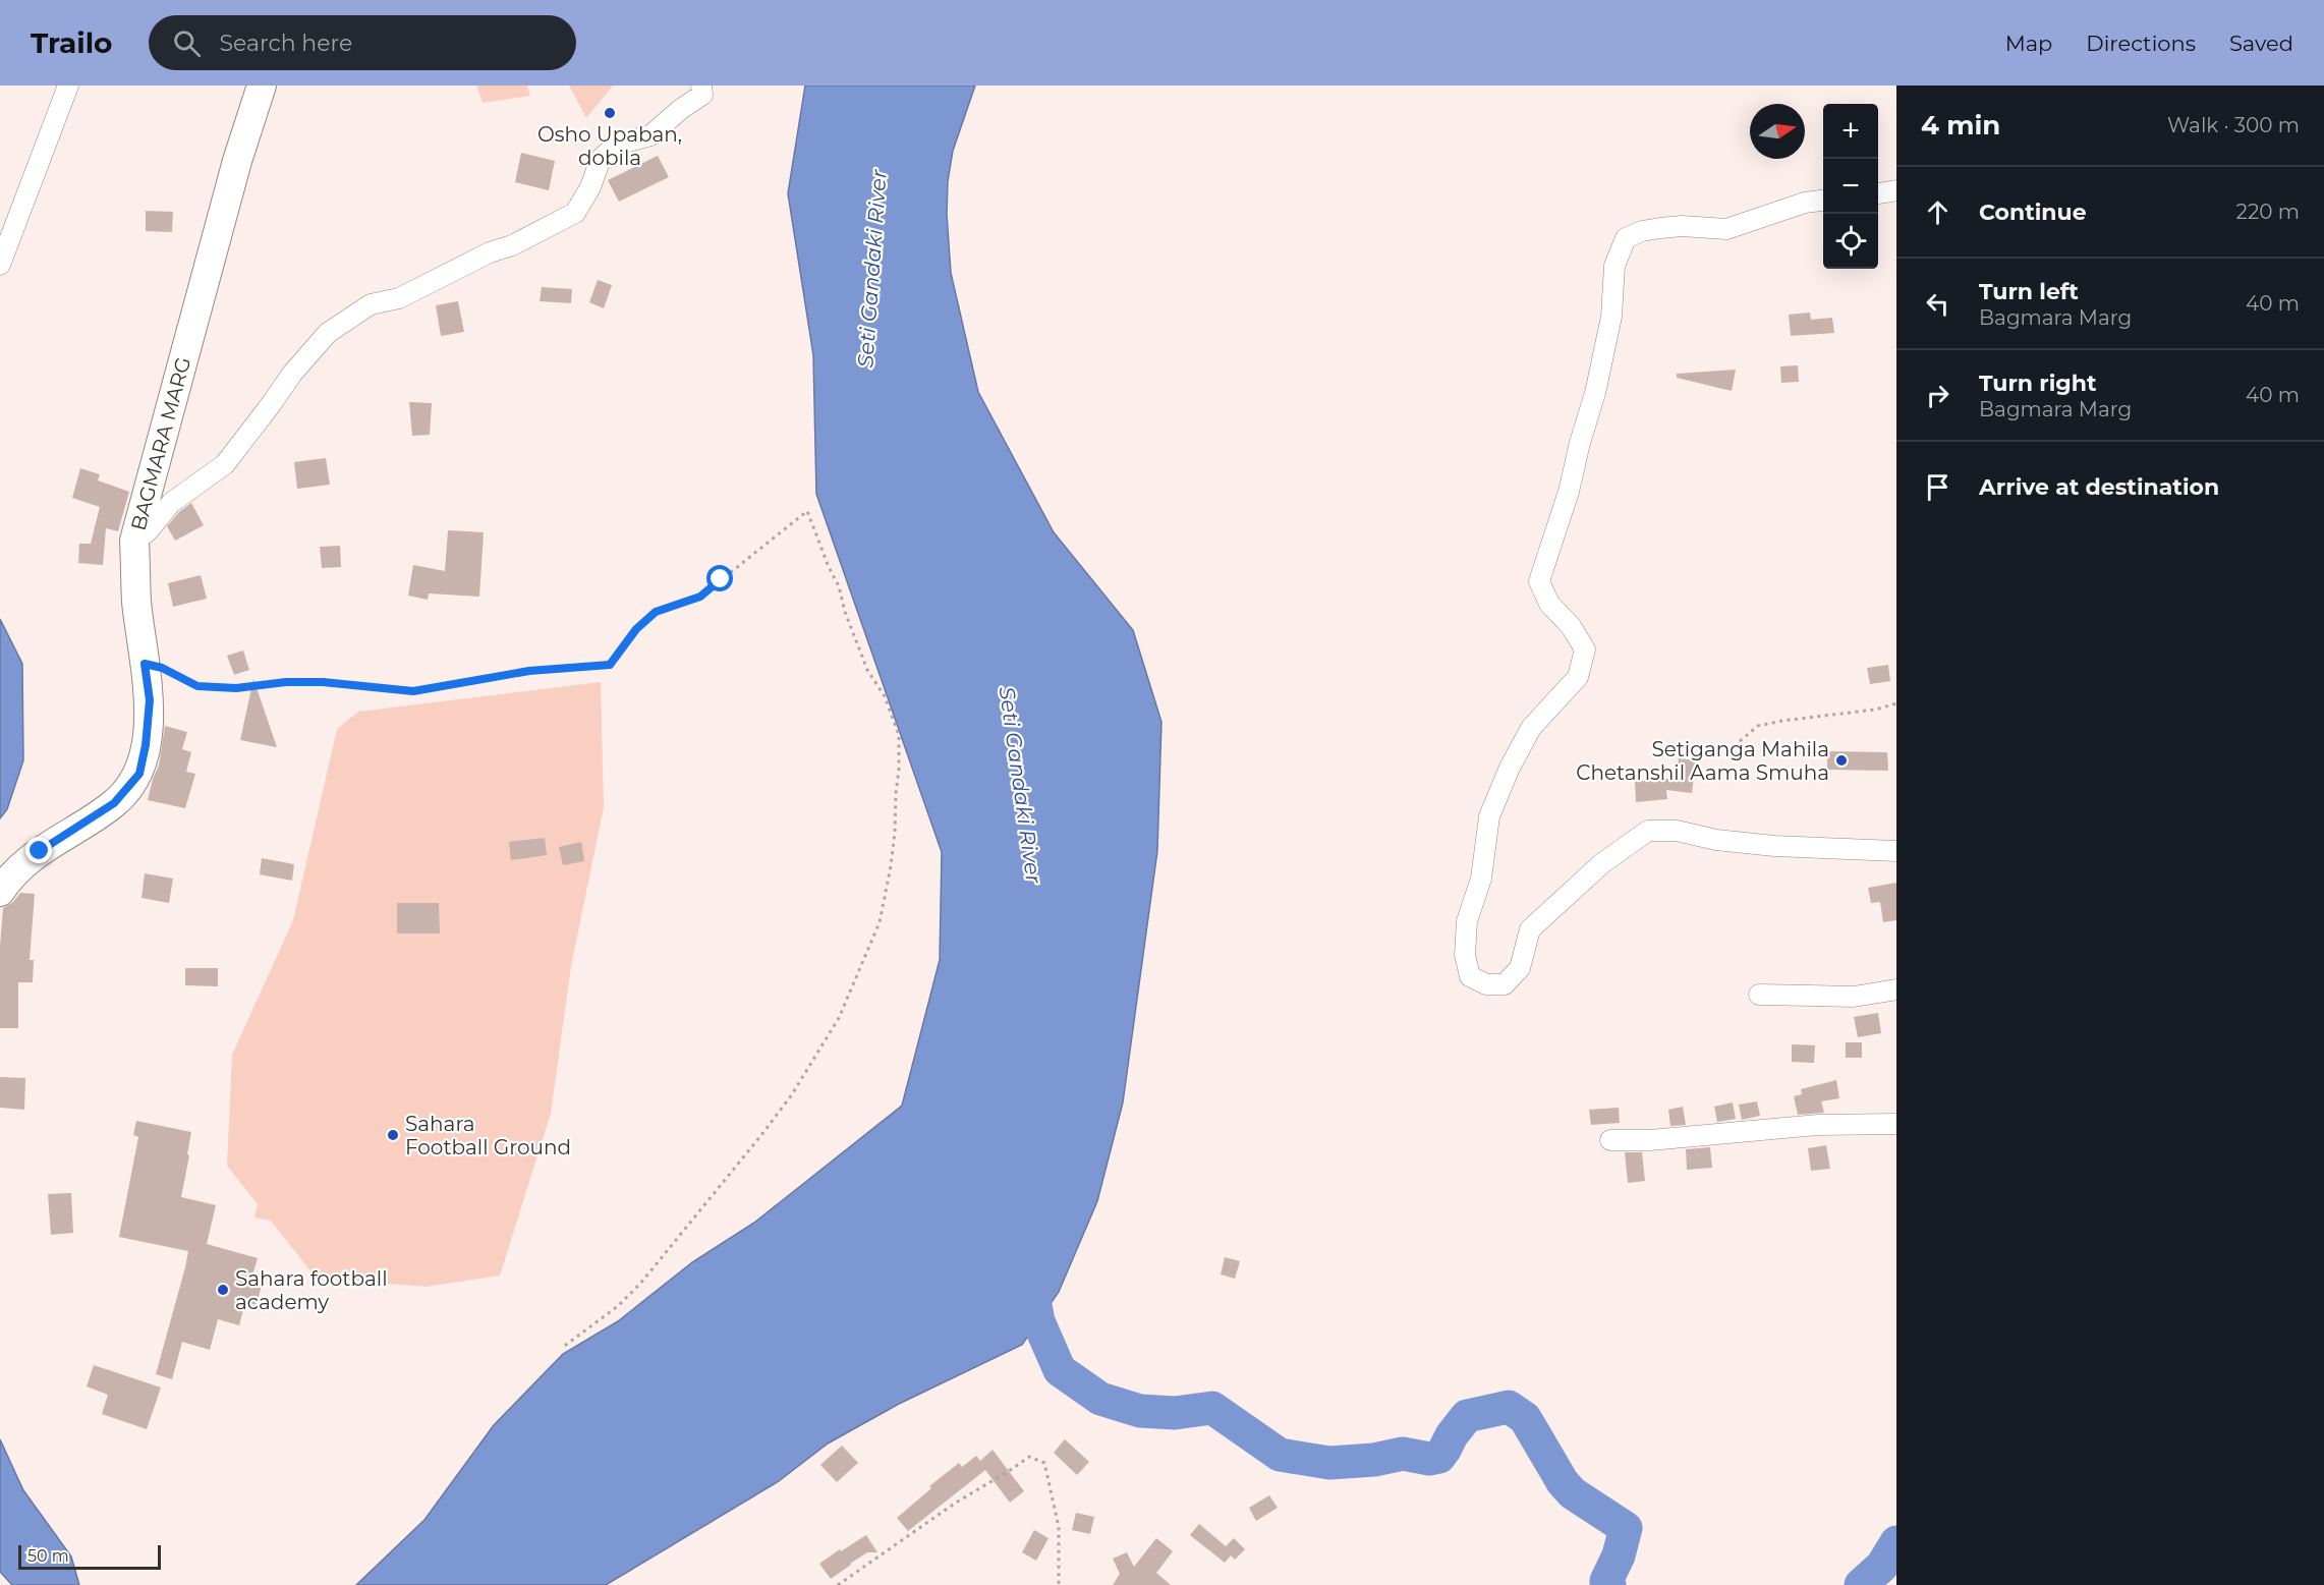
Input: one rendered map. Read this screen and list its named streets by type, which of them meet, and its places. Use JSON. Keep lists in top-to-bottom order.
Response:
{
  "streets": {
    "main road": ["BAGMARA MARG"]
  },
  "water": ["Seti Gandaki River"],
  "places": [
    "Osho Upaban, dobila",
    "Setiganga Mahila Chetanshil Aama Smuha",
    "Sahara Football Ground",
    "Sahara football academy"
  ],
  "scale_bar": "50 m",
  "north": "right",
  "page": {
    "header": "Trailo",
    "search": "Search here",
    "nav": ["Map", "Directions", "Saved"],
    "heading": ["4 min", "Walk · 300 m"],
    "map_buttons": ["+", "−"],
    "list": [
      ["Continue", "220 m"],
      ["Turn left", "Bagmara Marg", "40 m"],
      ["Turn right", "Bagmara Marg", "40 m"],
      "Arrive at destination"
    ],
    "scale": "50 m"
  }
}
